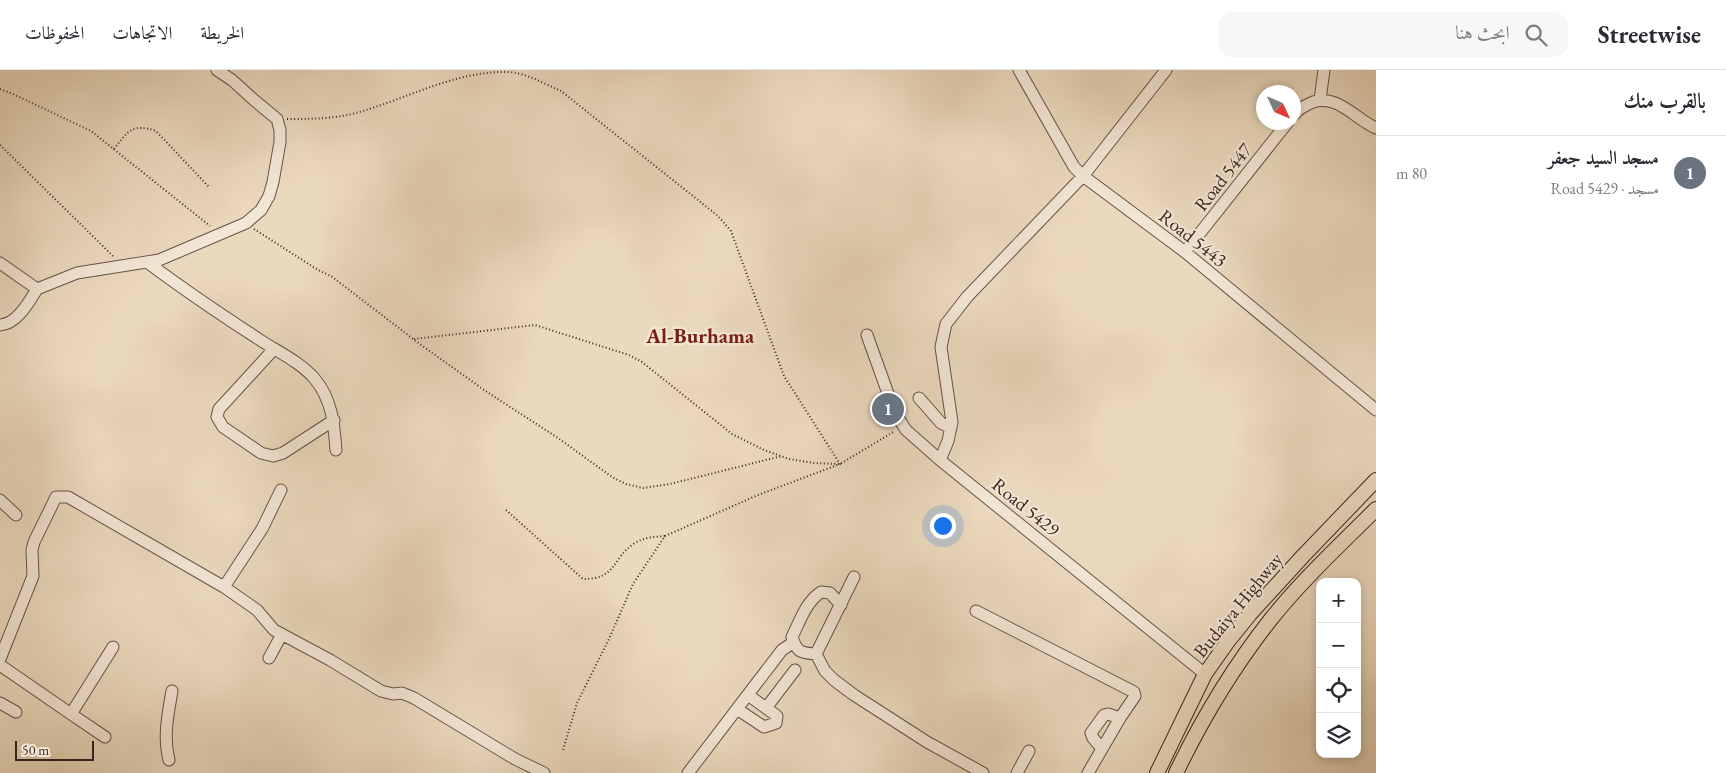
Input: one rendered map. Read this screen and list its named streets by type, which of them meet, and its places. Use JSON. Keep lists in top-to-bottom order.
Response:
{
  "streets": {
    "main road": ["Budaiya Highway"],
    "street": ["Road 5447", "Road 5443", "Road 5429"]
  },
  "crossings": [
    ["Road 5447", "Road 5443"],
    ["Road 5429", "Budaiya Highway"]
  ],
  "districts": ["Al-Burhama"],
  "scale_bar": "50 m",
  "north": "bottom right",
  "page": {
    "header": "Streetwise",
    "search": "ابحث هنا",
    "nav": ["الخريطة", "الاتجاهات", "المحفوظات"],
    "heading": "بالقرب منك",
    "list": [
      {
        "mark": "1",
        "name": "مسجد السيد جعفر",
        "note": "مسجد · Road 5429",
        "value": "80 m"
      }
    ],
    "pins": "1",
    "map_buttons": ["+", "−"],
    "scale": "50 m"
  }
}
